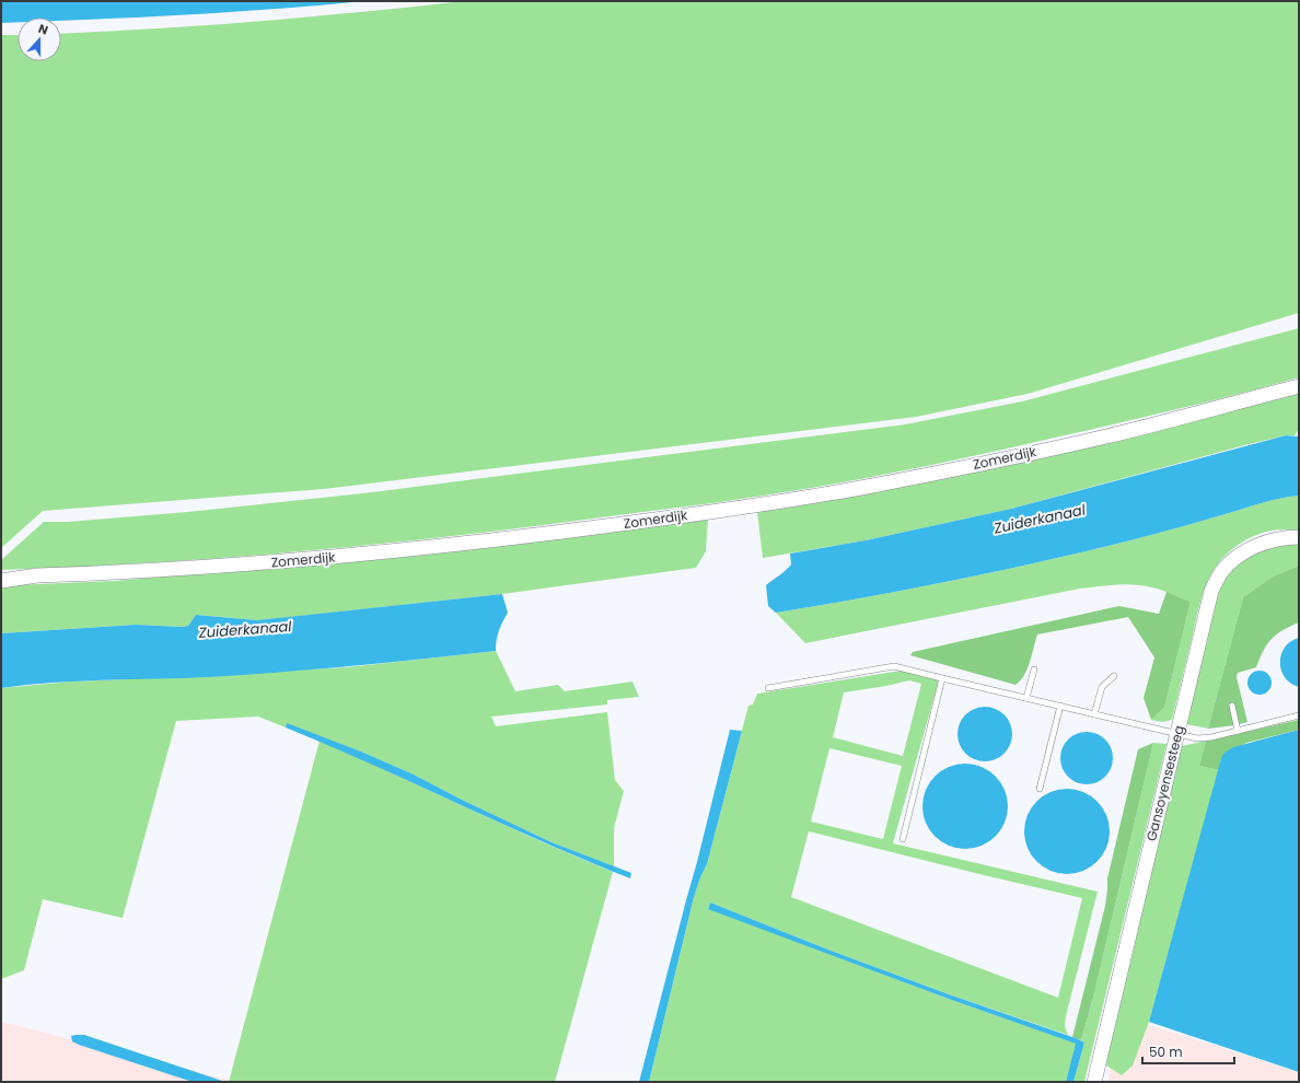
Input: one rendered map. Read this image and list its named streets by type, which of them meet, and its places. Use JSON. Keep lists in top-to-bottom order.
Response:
{
  "streets": {
    "street": ["Zomerdijk", "Gansoyensesteeg"]
  },
  "water": ["Zuiderkanaal"],
  "scale_bar": "50 m",
  "north": "top"
}
